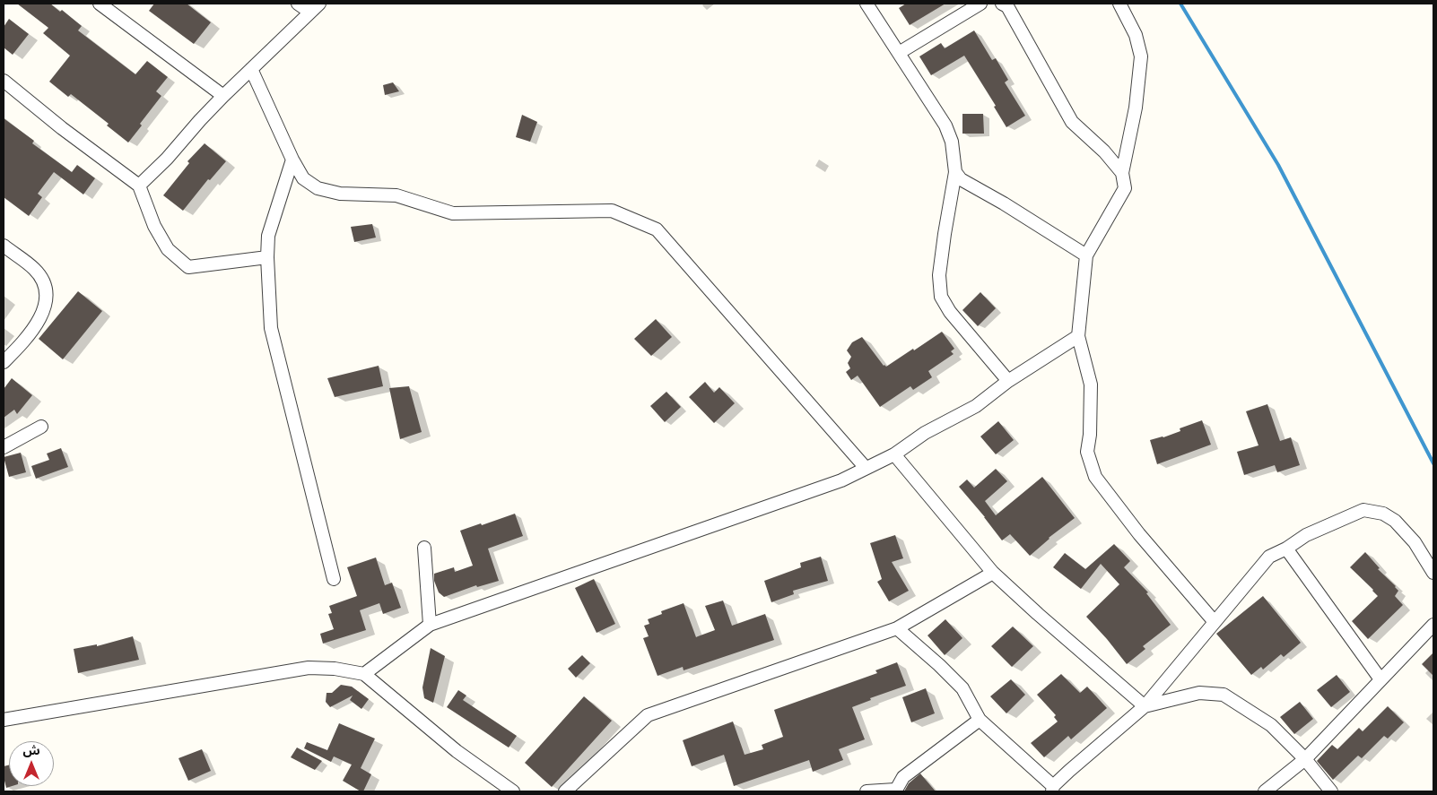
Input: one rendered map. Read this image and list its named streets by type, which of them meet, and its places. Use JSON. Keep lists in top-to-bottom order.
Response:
{
  "north": "top"
}
